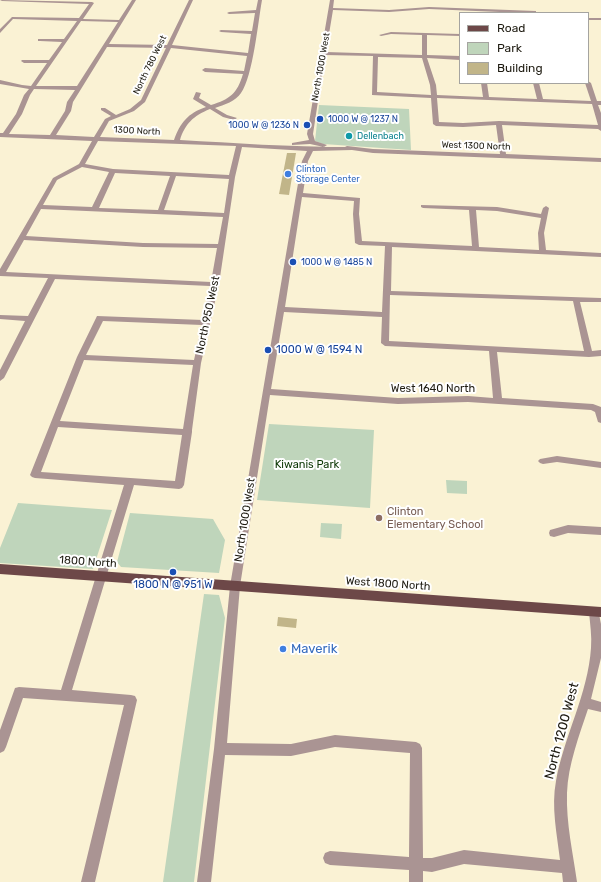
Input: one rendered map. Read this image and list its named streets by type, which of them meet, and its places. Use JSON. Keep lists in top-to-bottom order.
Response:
{
  "streets": {
    "main road": ["1800 North", "West 1800 North"],
    "street": [
      "North 780 West",
      "North 1000 West",
      "1300 North",
      "West 1300 North",
      "North 950 West",
      "West 1640 North",
      "North 1200 West"
    ]
  },
  "crossings": [
    ["North 780 West", "1300 North"],
    ["North 1000 West", "1300 North"],
    ["North 1000 West", "West 1300 North"],
    ["North 1000 West", "West 1640 North"],
    ["North 1000 West", "West 1800 North"],
    ["1300 North", "West 1300 North"],
    ["1300 North", "North 950 West"],
    ["1800 North", "West 1800 North"],
    ["West 1800 North", "North 1200 West"]
  ],
  "parks": ["Kiwanis Park"],
  "places": [
    "1000 W @ 1237 N",
    "1000 W @ 1236 N",
    "Dellenbach",
    "Clinton Storage Center",
    "1000 W @ 1485 N",
    "1000 W @ 1594 N",
    "Clinton Elementary School",
    "1800 N @ 951 W",
    "Maverik"
  ],
  "legend": ["Road", "Park", "Building"]
}
